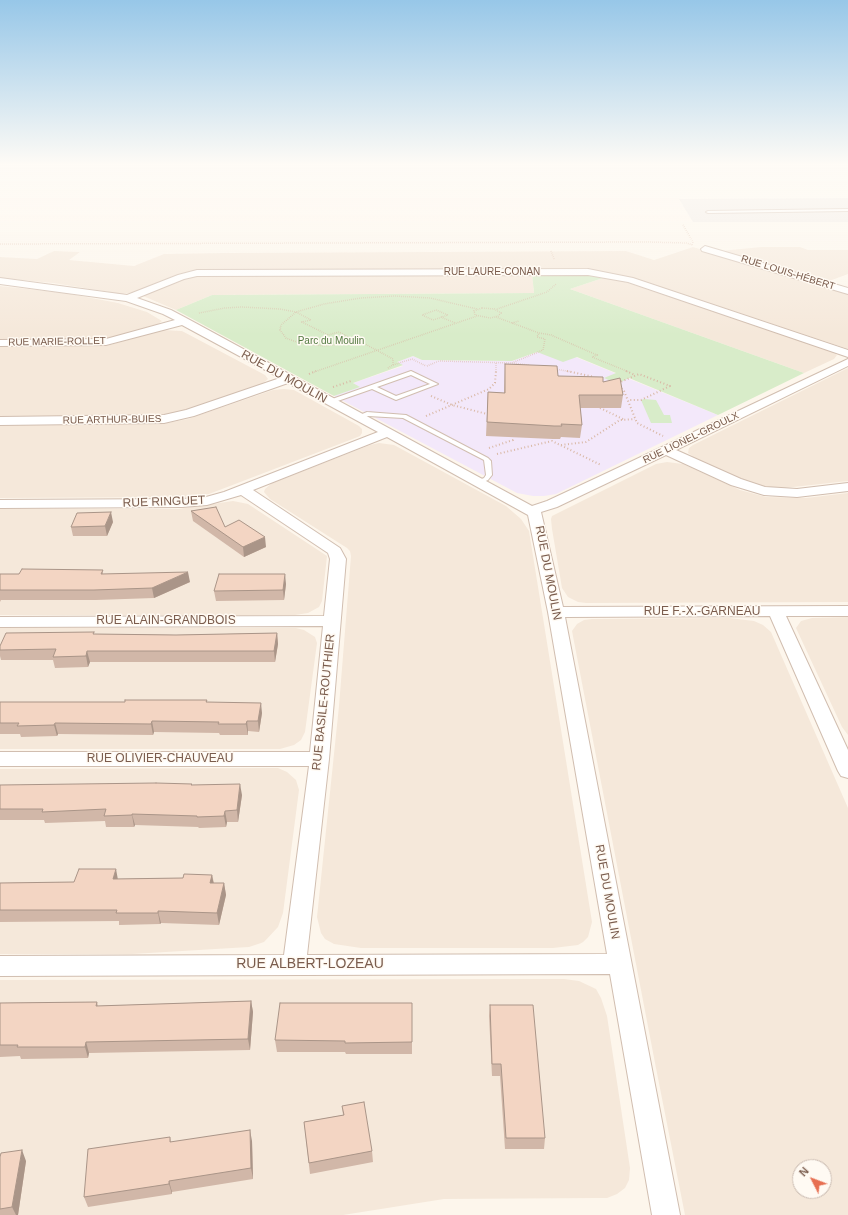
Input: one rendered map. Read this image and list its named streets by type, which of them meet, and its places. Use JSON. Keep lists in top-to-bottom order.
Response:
{
  "streets": {
    "street": [
      "RUE LAURE-CONAN",
      "RUE LOUIS-HÉBERT",
      "RUE MARIE-ROLLET",
      "RUE DU MOULIN",
      "RUE ARTHUR-BUIES",
      "RUE LIONEL-GROULX",
      "RUE RINGUET",
      "RUE F.-X.-GARNEAU",
      "RUE ALAIN-GRANDBOIS",
      "RUE BASILE-ROUTHIER",
      "RUE OLIVIER-CHAUVEAU",
      "RUE ALBERT-LOZEAU"
    ]
  },
  "crossings": [
    ["RUE LAURE-CONAN", "RUE DU MOULIN"],
    ["RUE MARIE-ROLLET", "RUE DU MOULIN"],
    ["RUE DU MOULIN", "RUE ARTHUR-BUIES"],
    ["RUE DU MOULIN", "RUE LIONEL-GROULX"],
    ["RUE DU MOULIN", "RUE RINGUET"],
    ["RUE DU MOULIN", "RUE F.-X.-GARNEAU"],
    ["RUE DU MOULIN", "RUE ALBERT-LOZEAU"],
    ["RUE RINGUET", "RUE BASILE-ROUTHIER"],
    ["RUE ALAIN-GRANDBOIS", "RUE BASILE-ROUTHIER"],
    ["RUE BASILE-ROUTHIER", "RUE OLIVIER-CHAUVEAU"],
    ["RUE BASILE-ROUTHIER", "RUE ALBERT-LOZEAU"]
  ],
  "parks": ["Parc du Moulin"],
  "north": "top left"
}
